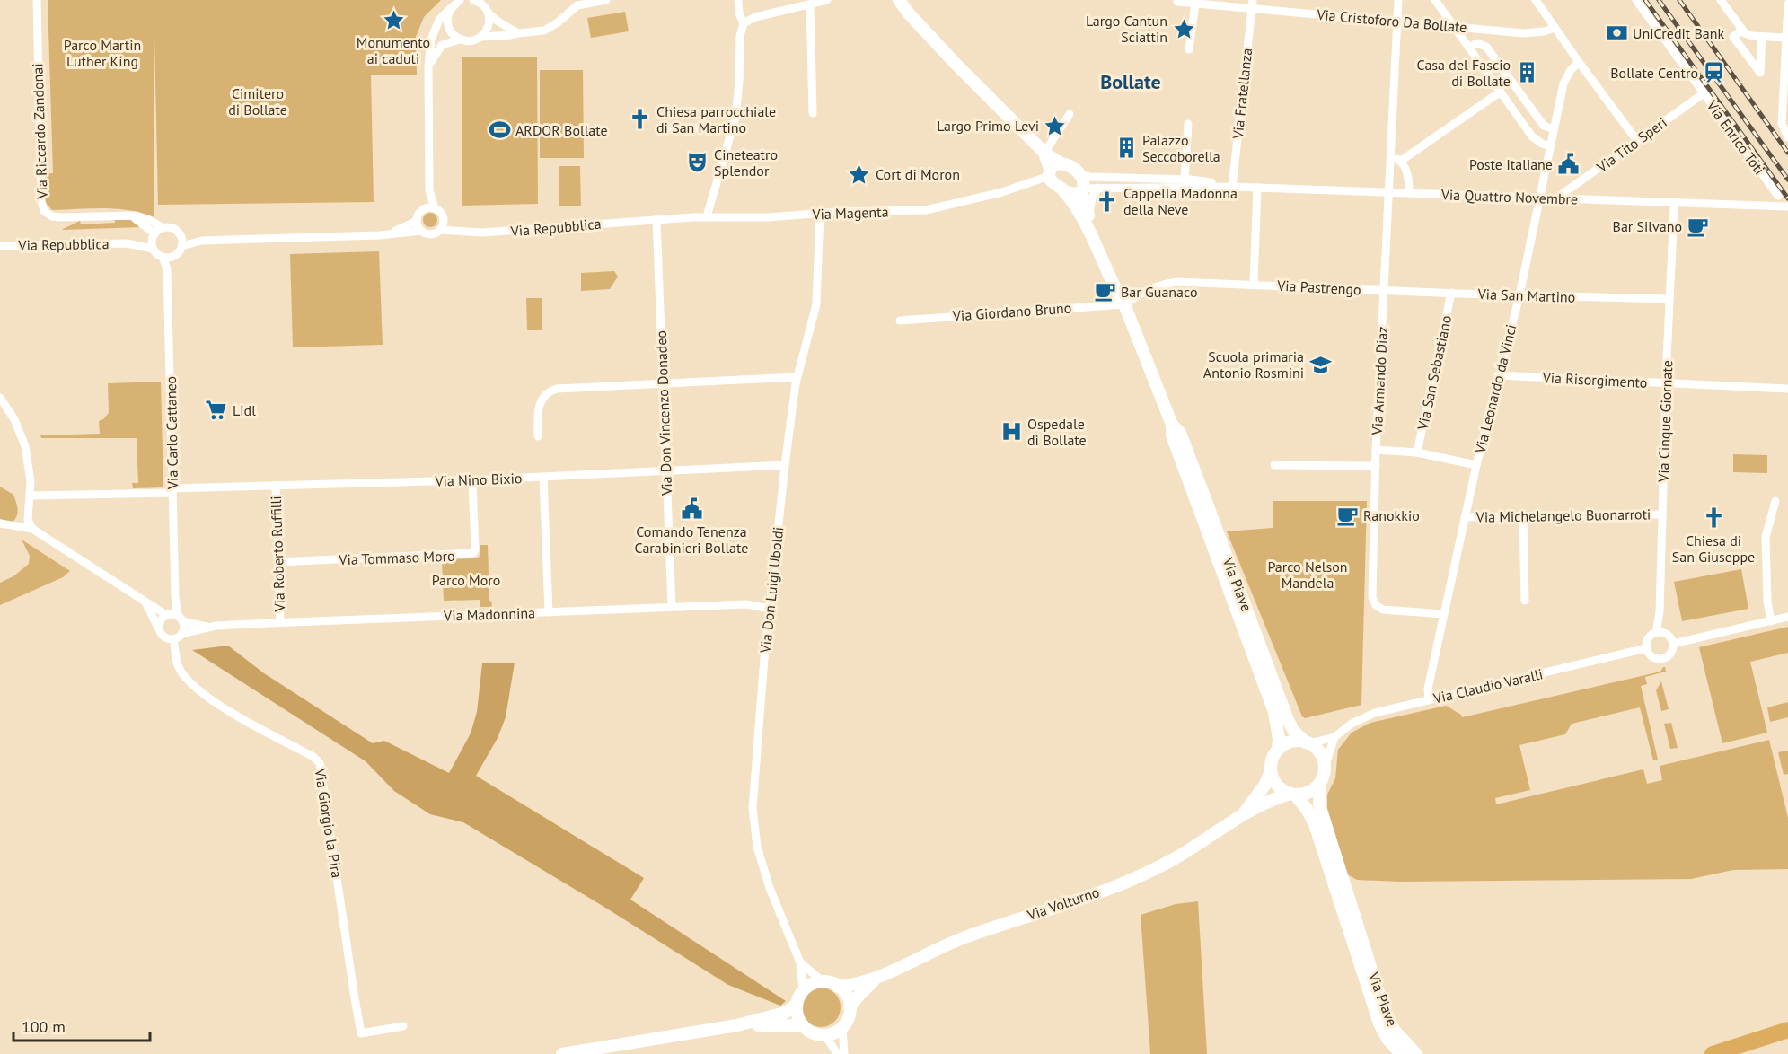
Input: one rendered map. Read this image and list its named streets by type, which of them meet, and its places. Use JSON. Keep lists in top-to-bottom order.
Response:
{
  "streets": {
    "street": [
      "Via Cristoforo Da Bollate",
      "Via Fratellanza",
      "Via Riccardo Zandonai",
      "Via Enrico Toti",
      "Via Tito Speri",
      "Via Quattro Novembre",
      "Via Magenta",
      "Via Repubblica",
      "Via Pastrengo",
      "Via San Martino",
      "Via Giordano Bruno",
      "Via San Sebastiano",
      "Via Risorgimento",
      "Via Armando Diaz",
      "Via Leonardo da Vinci",
      "Via Don Vincenzo Donadeo",
      "Via Cinque Giornate",
      "Via Carlo Cattaneo",
      "Via Nino Bixio",
      "Via Michelangelo Buonarroti",
      "Via Roberto Ruffilli",
      "Via Tommaso Moro",
      "Via Piave",
      "Via Don Luigi Uboldi",
      "Via Madonnina",
      "Via Claudio Varalli",
      "Via Giorgio la Pira",
      "Via Volturno"
    ]
  },
  "crossings": [
    ["Via Cristoforo Da Bollate", "Via Fratellanza"],
    ["Via Cristoforo Da Bollate", "Via Armando Diaz"],
    ["Via Fratellanza", "Via Quattro Novembre"],
    ["Via Riccardo Zandonai", "Via Repubblica"],
    ["Via Riccardo Zandonai", "Via Carlo Cattaneo"],
    ["Via Enrico Toti", "Via Tito Speri"],
    ["Via Tito Speri", "Via Quattro Novembre"],
    ["Via Quattro Novembre", "Via Magenta"],
    ["Via Quattro Novembre", "Via Armando Diaz"],
    ["Via Quattro Novembre", "Via Leonardo da Vinci"],
    ["Via Quattro Novembre", "Via Piave"],
    ["Via Magenta", "Via Repubblica"],
    ["Via Magenta", "Via Don Vincenzo Donadeo"],
    ["Via Magenta", "Via Piave"],
    ["Via Magenta", "Via Don Luigi Uboldi"],
    ["Via Repubblica", "Via Don Vincenzo Donadeo"],
    ["Via Repubblica", "Via Carlo Cattaneo"],
    ["Via Pastrengo", "Via San Martino"],
    ["Via Pastrengo", "Via Giordano Bruno"],
    ["Via Pastrengo", "Via Armando Diaz"],
    ["Via Pastrengo", "Via Piave"],
    ["Via San Martino", "Via San Sebastiano"],
    ["Via San Martino", "Via Armando Diaz"],
    ["Via San Martino", "Via Leonardo da Vinci"],
    ["Via San Martino", "Via Cinque Giornate"],
    ["Via Giordano Bruno", "Via Piave"],
    ["Via Risorgimento", "Via Leonardo da Vinci"],
    ["Via Risorgimento", "Via Cinque Giornate"],
    ["Via Armando Diaz", "Via Leonardo da Vinci"],
    ["Via Leonardo da Vinci", "Via Michelangelo Buonarroti"],
    ["Via Leonardo da Vinci", "Via Claudio Varalli"],
    ["Via Don Vincenzo Donadeo", "Via Nino Bixio"],
    ["Via Don Vincenzo Donadeo", "Via Madonnina"],
    ["Via Cinque Giornate", "Via Michelangelo Buonarroti"],
    ["Via Cinque Giornate", "Via Claudio Varalli"],
    ["Via Carlo Cattaneo", "Via Nino Bixio"],
    ["Via Carlo Cattaneo", "Via Madonnina"],
    ["Via Nino Bixio", "Via Roberto Ruffilli"],
    ["Via Nino Bixio", "Via Tommaso Moro"],
    ["Via Nino Bixio", "Via Don Luigi Uboldi"],
    ["Via Roberto Ruffilli", "Via Tommaso Moro"],
    ["Via Roberto Ruffilli", "Via Madonnina"],
    ["Via Piave", "Via Claudio Varalli"],
    ["Via Piave", "Via Volturno"],
    ["Via Don Luigi Uboldi", "Via Madonnina"],
    ["Via Don Luigi Uboldi", "Via Volturno"],
    ["Via Claudio Varalli", "Via Volturno"]
  ],
  "districts": ["Bollate"],
  "parks": [
    "Parco Martin Luther King",
    "Cimitero di Bollate",
    "Parco Nelson Mandela",
    "Parco Moro"
  ],
  "places": {
    "place": [
      "Monumento ai caduti",
      "Largo Cantun Sciattin",
      "Largo Primo Levi",
      "Cort di Moron"
    ],
    "bank": ["UniCredit Bank"],
    "building": ["Casa del Fascio di Bollate", "Palazzo Seccoborella"],
    "station": ["Bollate Centro"],
    "church": ["Chiesa parrocchiale di San Martino", "Cappella Madonna della Neve", "Chiesa di San Giuseppe"],
    "sports": ["ARDOR Bollate"],
    "theatre": ["Cineteatro Splendor"],
    "public building": ["Poste Italiane", "Comando Tenenza Carabinieri Bollate"],
    "cafe": ["Bar Silvano", "Bar Guanaco", "Ranokkio"],
    "school or university": ["Scuola primaria Antonio Rosmini"],
    "supermarket": ["Lidl"],
    "hospital": ["Ospedale di Bollate"]
  },
  "scale_bar": "100 m"
}
